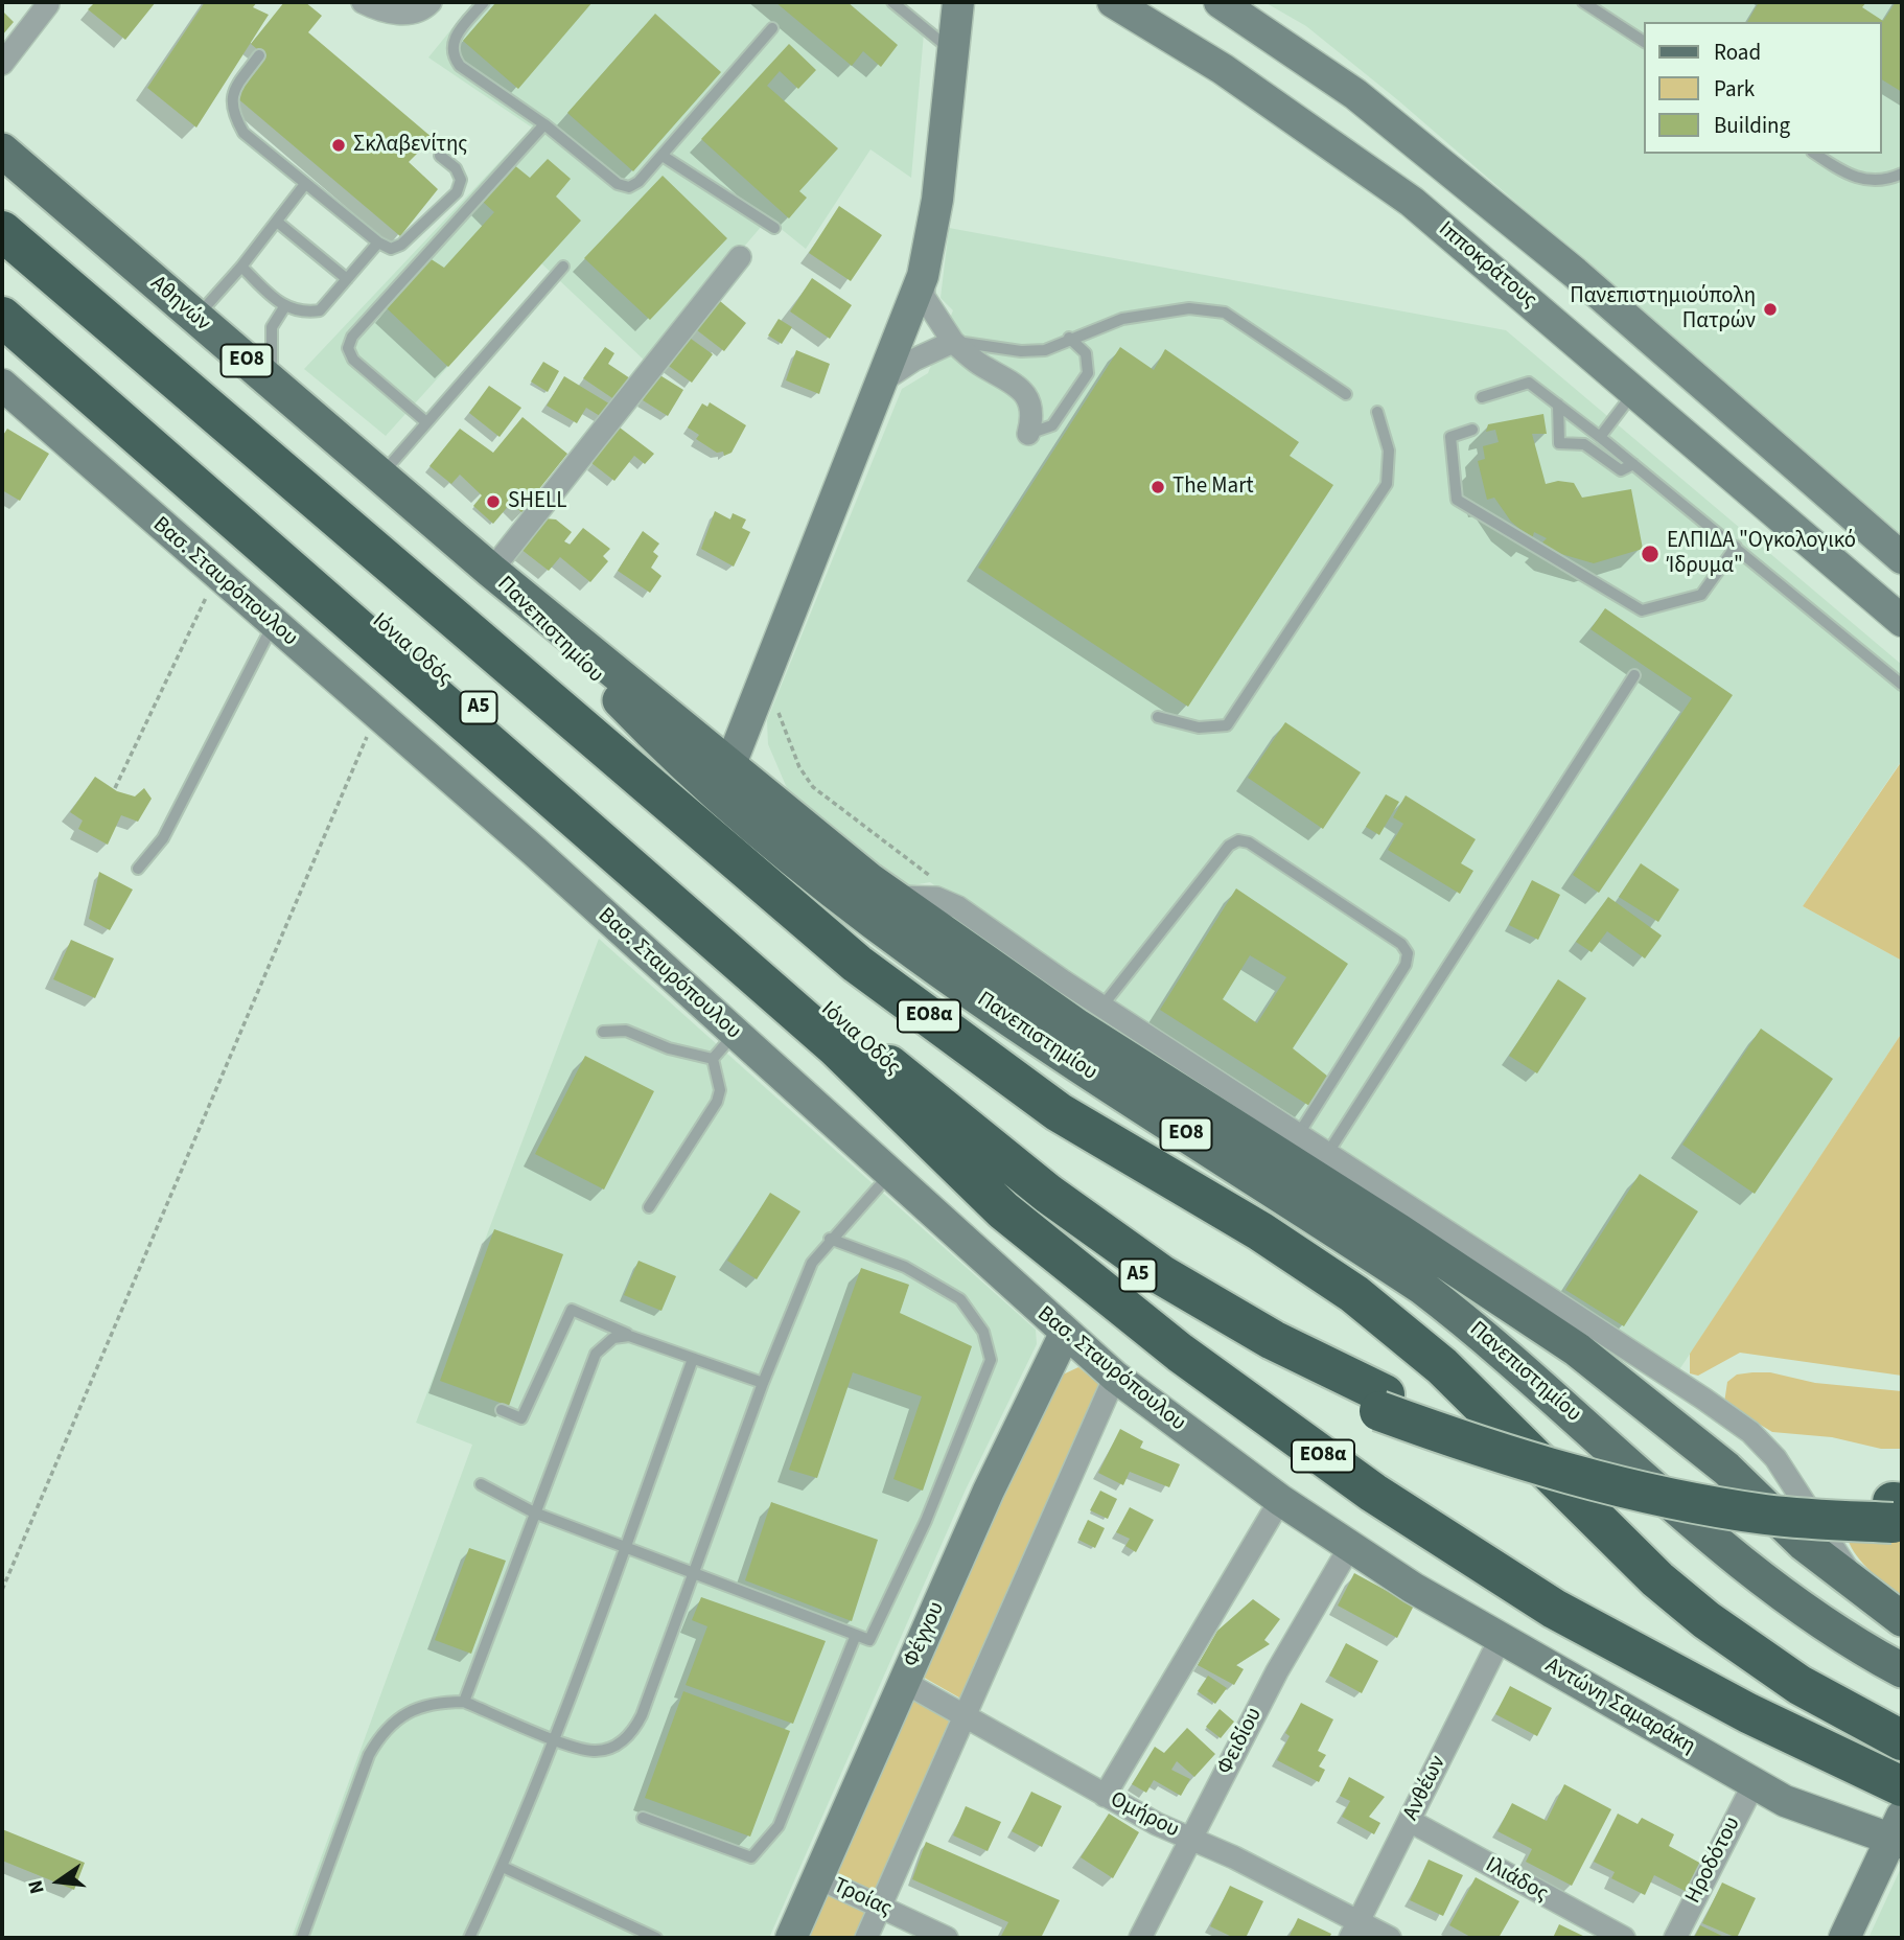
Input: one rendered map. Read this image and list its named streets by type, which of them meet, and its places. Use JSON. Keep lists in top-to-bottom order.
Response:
{
  "streets": {
    "highway": ["Ιόνια Οδός", "Α5", "ΕΟ8α"],
    "main road": ["Αθηνών", "ΕΟ8", "Πανεπιστημίου"],
    "street": [
      "Ιπποκράτους",
      "Βασ. Σταυρόπουλου",
      "Φέγγου",
      "Αντώνη Σαμαράκη",
      "Φειδίου",
      "Ανθέων",
      "Ομήρου",
      "Ηροδότου",
      "Ιλιάδος",
      "Τροίας"
    ]
  },
  "crossings": [
    ["Αθηνών", "Πανεπιστημίου"],
    ["Βασ. Σταυρόπουλου", "Φέγγου"],
    ["Βασ. Σταυρόπουλου", "Αντώνη Σαμαράκη"],
    ["Βασ. Σταυρόπουλου", "Φειδίου"],
    ["Ιόνια Οδός", "Α5"],
    ["Ιόνια Οδός", "ΕΟ8α"],
    ["Α5", "ΕΟ8α"],
    ["ΕΟ8α", "Αντώνη Σαμαράκη"],
    ["Φέγγου", "Ομήρου"],
    ["Φέγγου", "Τροίας"],
    ["Αντώνη Σαμαράκη", "Φειδίου"],
    ["Αντώνη Σαμαράκη", "Ανθέων"],
    ["Αντώνη Σαμαράκη", "Ηροδότου"],
    ["Φειδίου", "Ομήρου"],
    ["Ανθέων", "Ομήρου"],
    ["Ανθέων", "Ιλιάδος"]
  ],
  "places": [
    "Σκλαβενίτης",
    "Πανεπιστημιούπολη Πατρών",
    "The Mart",
    "SHELL",
    "ΕΛΠΙΔΑ \"Ογκολογικό Ίδρυμα\""
  ],
  "legend": ["Road", "Park", "Building"],
  "north": "left"
}
